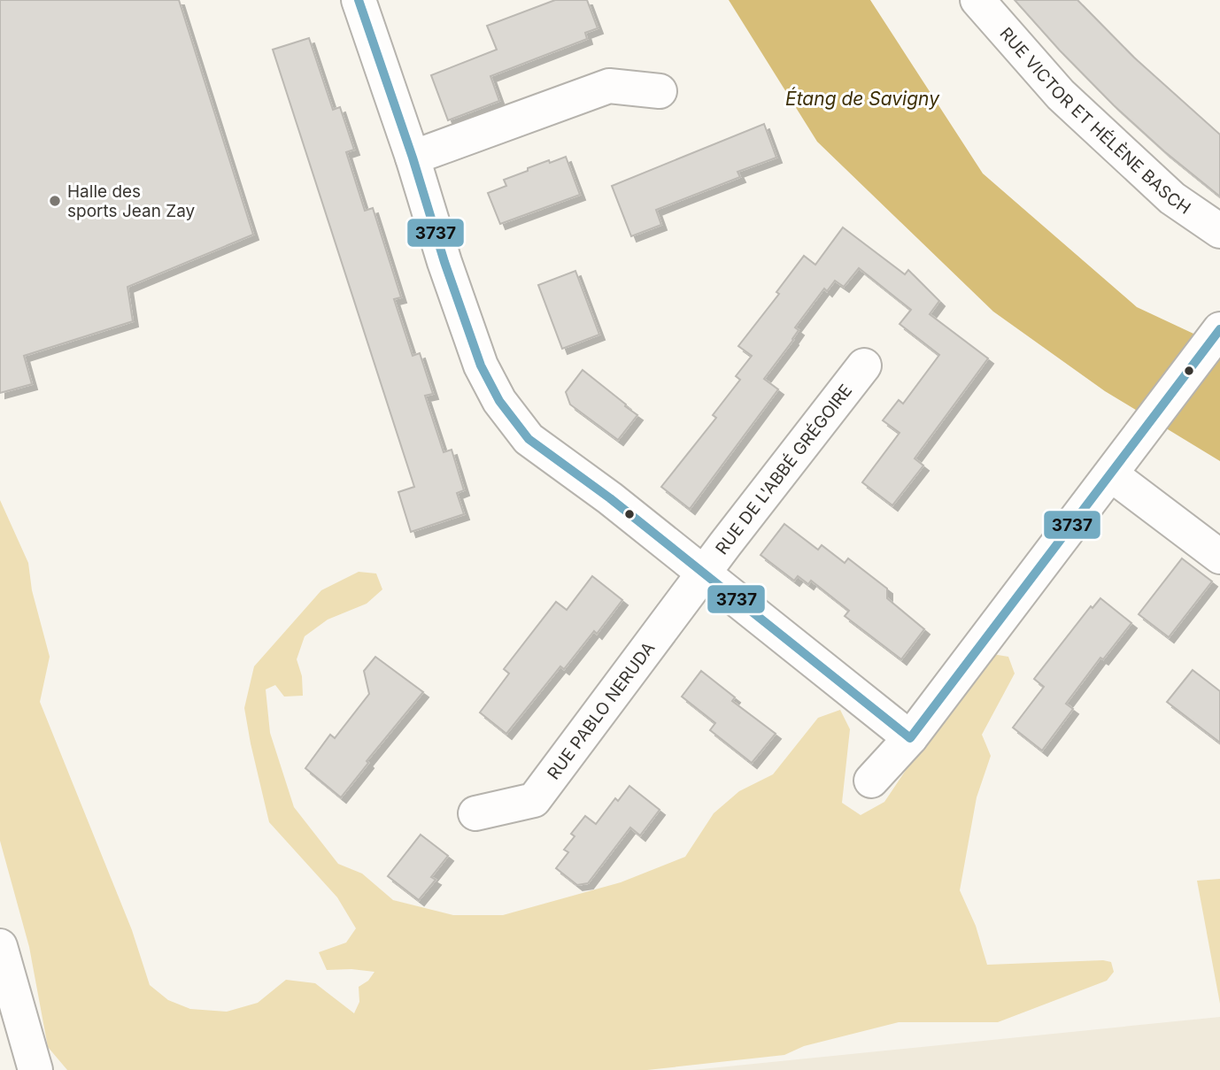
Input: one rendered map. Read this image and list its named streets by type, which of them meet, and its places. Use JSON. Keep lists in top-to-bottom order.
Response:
{
  "streets": {
    "street": ["RUE VICTOR ET HÉLÈNE BASCH", "RUE DE L'ABBÉ GRÉGOIRE", "RUE PABLO NERUDA"]
  },
  "crossings": [
    ["RUE DE L'ABBÉ GRÉGOIRE", "RUE PABLO NERUDA"]
  ],
  "water": ["Étang de Savigny"],
  "places": ["Halle des sports Jean Zay"],
  "lines": ["transit line 3737"]
}
